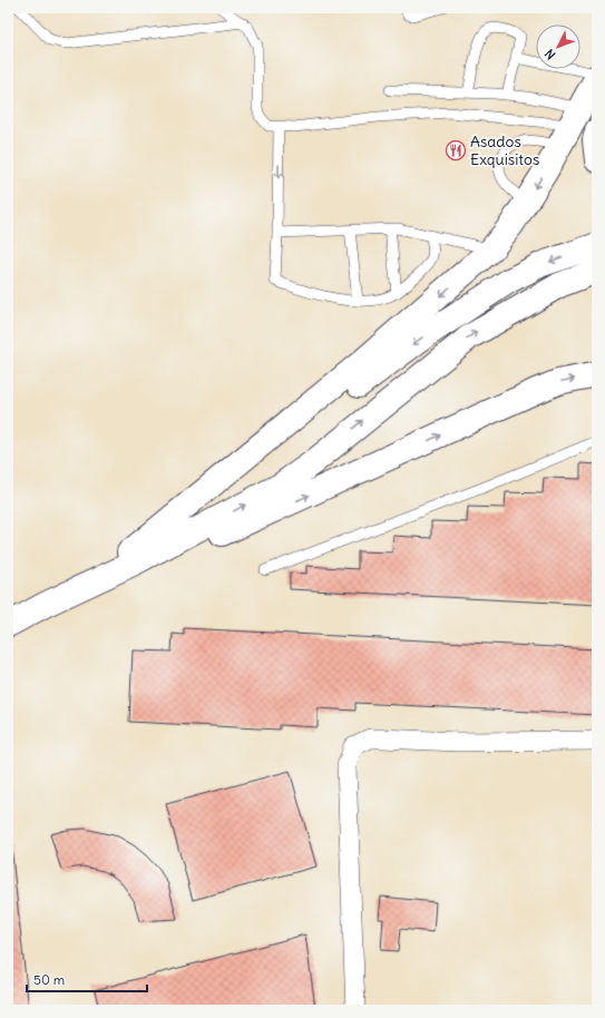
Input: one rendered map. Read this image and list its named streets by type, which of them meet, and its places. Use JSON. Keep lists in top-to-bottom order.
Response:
{
  "places": {
    "restaurant": ["Asados Exquisitos"]
  },
  "scale_bar": "50 m",
  "north": "bottom left"
}
